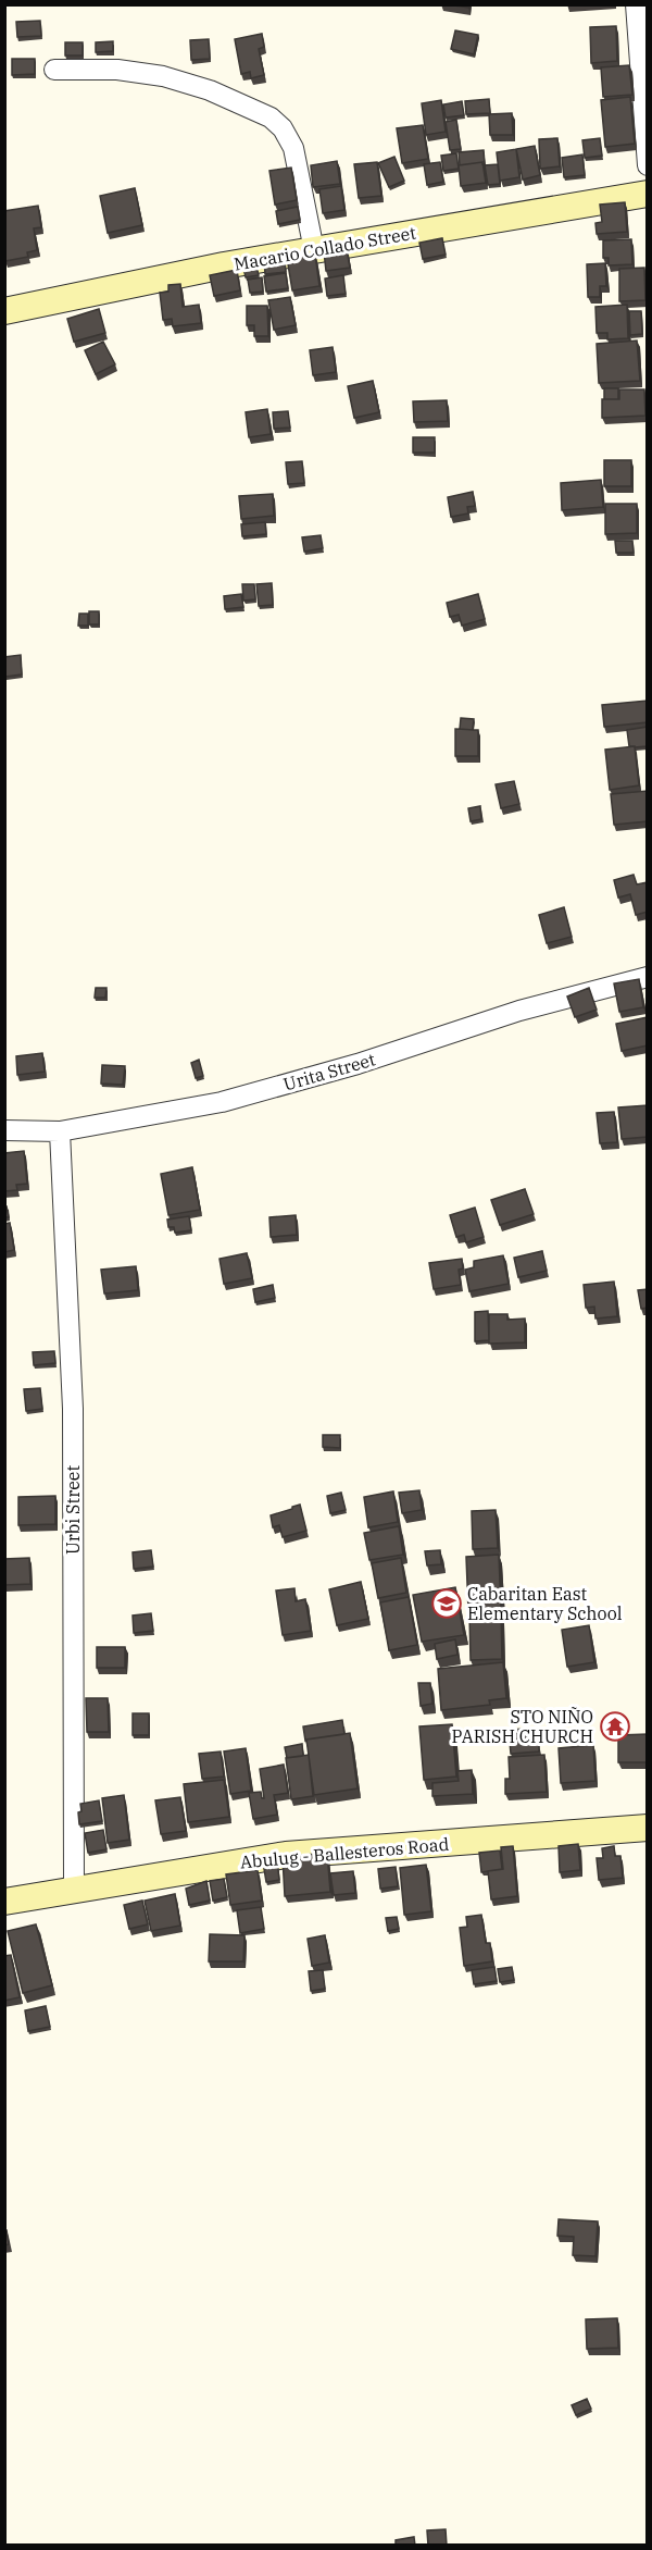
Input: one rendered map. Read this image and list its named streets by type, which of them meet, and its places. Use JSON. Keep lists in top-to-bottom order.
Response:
{
  "streets": {
    "street": [
      "Macario Collado Street",
      "Urita Street",
      "Urbi Street",
      "Abulug - Ballesteros Road"
    ]
  },
  "crossings": [
    ["Urita Street", "Urbi Street"],
    ["Urbi Street", "Abulug - Ballesteros Road"]
  ],
  "places": {
    "school or university": ["Cabaritan East Elementary School"],
    "temple": ["STO NIÑO PARISH CHURCH"]
  }
}
